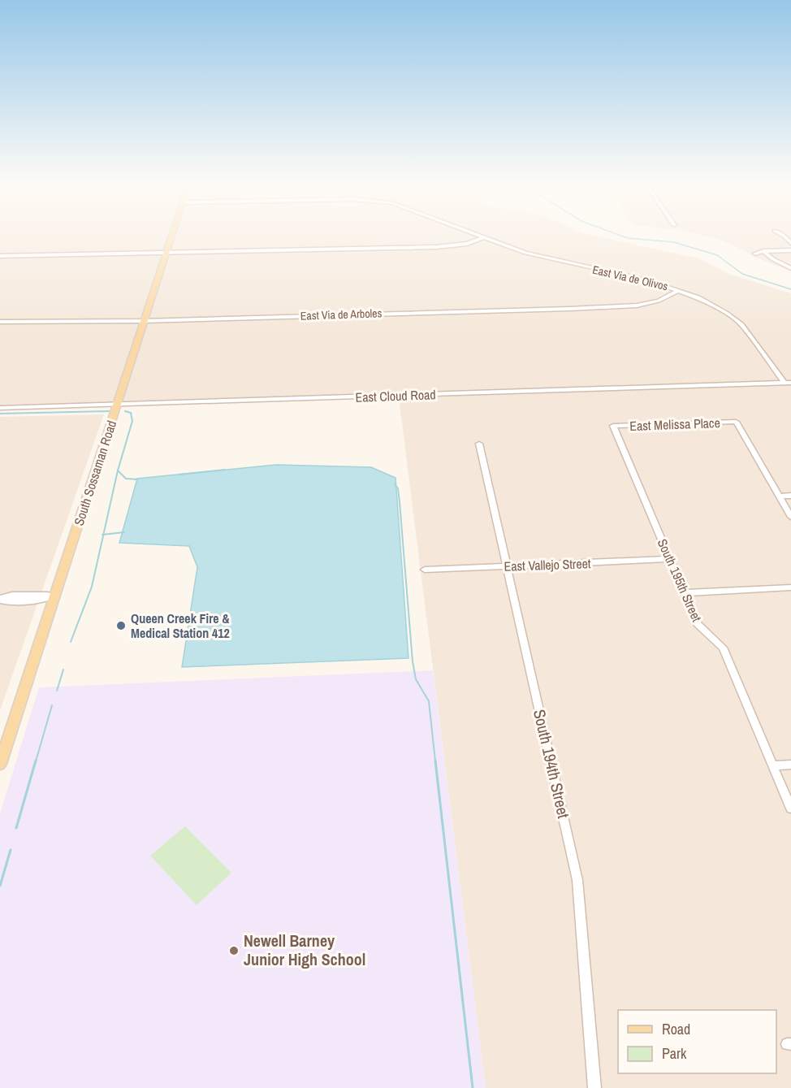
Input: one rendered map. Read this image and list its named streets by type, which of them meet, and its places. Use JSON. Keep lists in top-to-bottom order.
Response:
{
  "streets": {
    "main road": ["South Sossaman Road"],
    "street": [
      "East Via de Olivos",
      "East Via de Arboles",
      "East Cloud Road",
      "East Melissa Place",
      "East Vallejo Street",
      "South 195th Street",
      "South 194th Street"
    ]
  },
  "crossings": [
    ["East Via de Olivos", "East Via de Arboles"],
    ["East Via de Olivos", "East Cloud Road"],
    ["East Via de Arboles", "South Sossaman Road"],
    ["East Cloud Road", "South Sossaman Road"],
    ["East Melissa Place", "South 195th Street"],
    ["East Vallejo Street", "South 195th Street"],
    ["East Vallejo Street", "South 194th Street"]
  ],
  "places": ["Queen Creek Fire & Medical Station 412", "Newell Barney Junior High School"],
  "legend": ["Road", "Park"]
}
